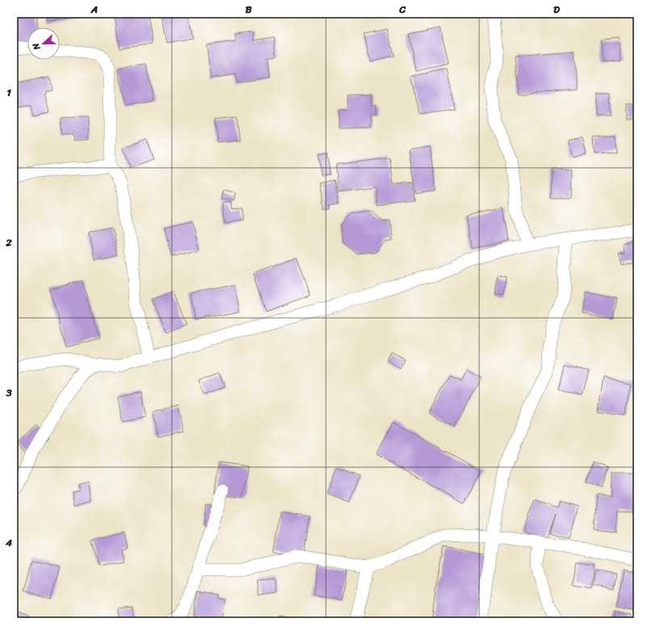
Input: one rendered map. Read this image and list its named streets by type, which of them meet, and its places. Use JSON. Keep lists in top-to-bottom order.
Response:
{
  "north": "left",
  "grid": {
    "columns": [
      "A",
      "B",
      "C",
      "D"
    ],
    "rows": [
      "1",
      "2",
      "3",
      "4"
    ]
  }
}
